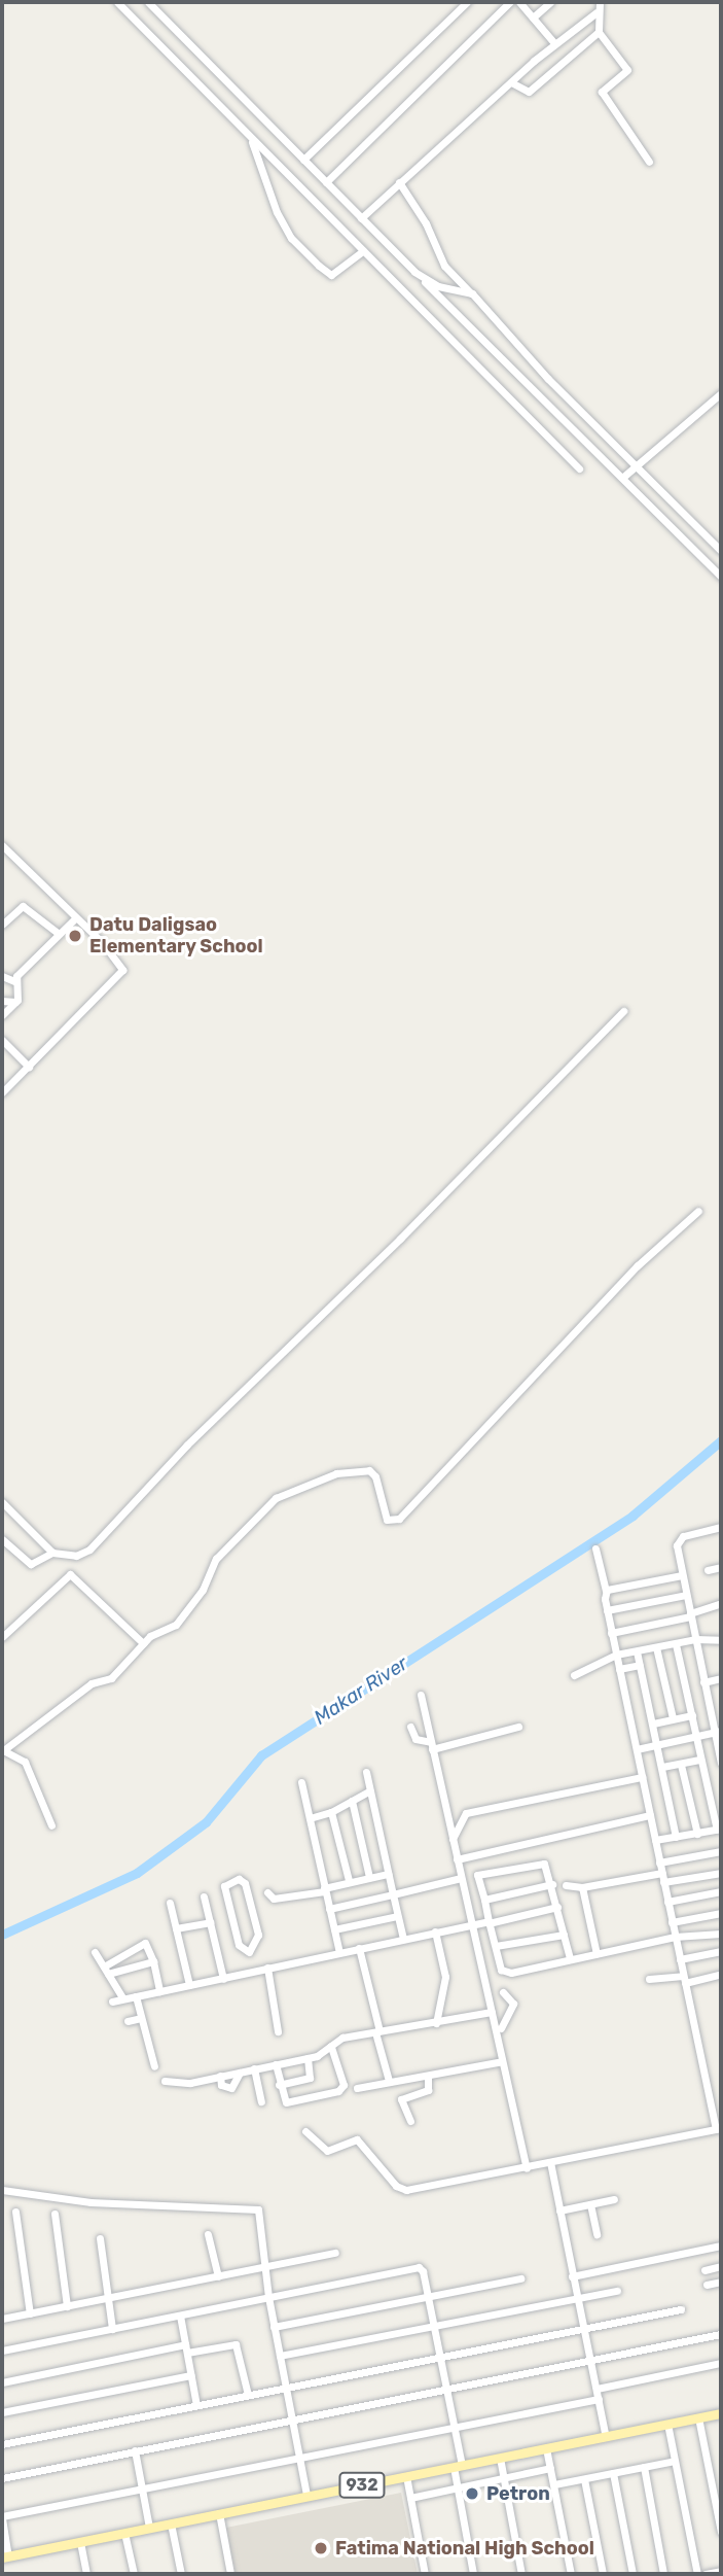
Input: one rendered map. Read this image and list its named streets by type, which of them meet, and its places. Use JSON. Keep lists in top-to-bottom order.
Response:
{
  "streets": {
    "main road": ["932"]
  },
  "water": ["Makar River"],
  "places": ["Datu Daligsao Elementary School", "Petron", "Fatima National High School"]
}
